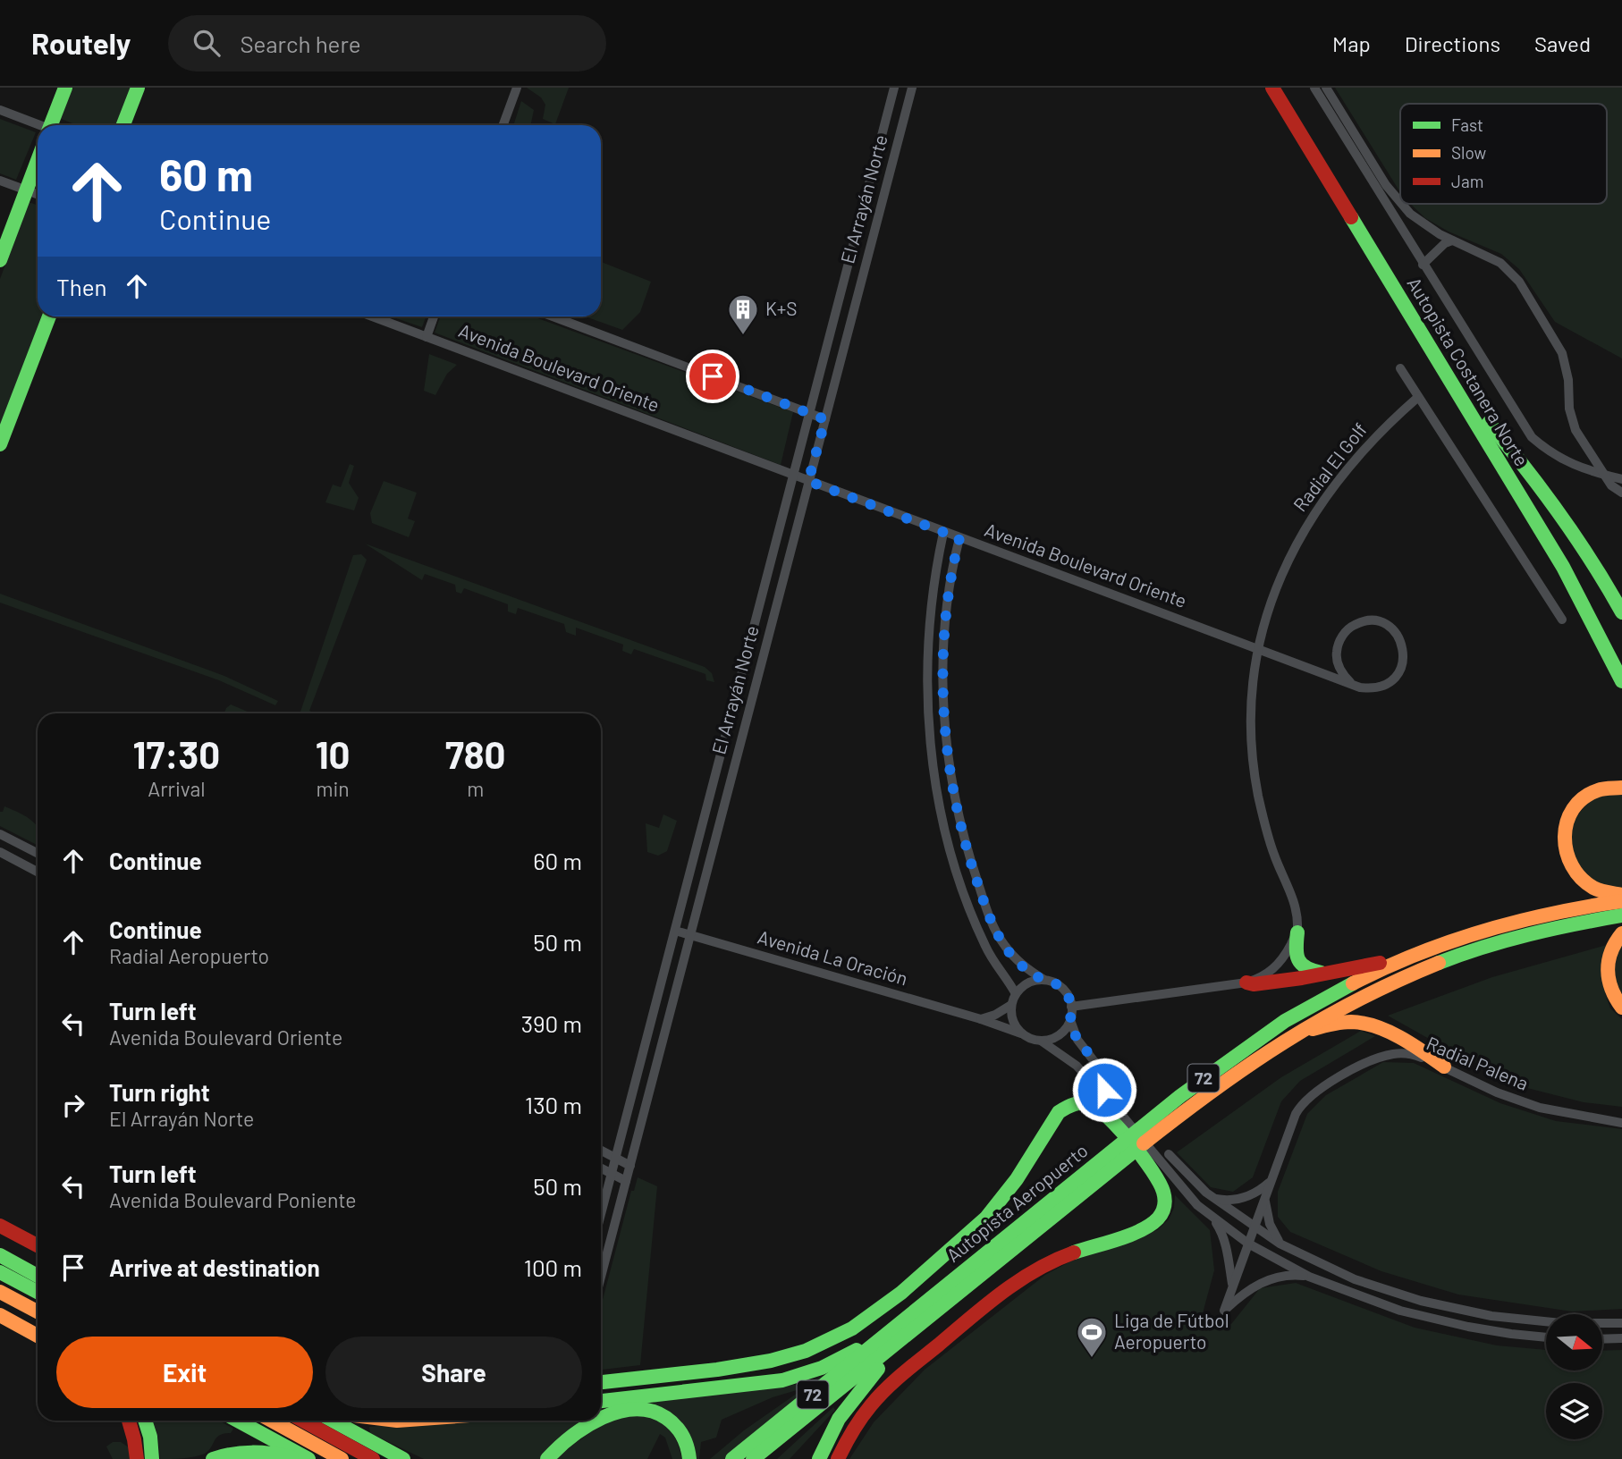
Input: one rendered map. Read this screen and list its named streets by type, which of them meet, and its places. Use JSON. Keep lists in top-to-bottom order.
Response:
{
  "streets": {
    "main road": ["Autopista Costanera Norte", "72", "Autopista Aeropuerto"],
    "street": [
      "El Arrayán Norte",
      "Avenida Boulevard Oriente",
      "Radial El Golf",
      "Avenida La Oración",
      "Radial Palena"
    ]
  },
  "crossings": [
    ["El Arrayán Norte", "Avenida Boulevard Oriente"],
    ["El Arrayán Norte", "Avenida La Oración"],
    ["Avenida Boulevard Oriente", "Radial El Golf"]
  ],
  "places": {
    "building": ["K+S"],
    "sports": ["Liga de Fútbol Aeropuerto"]
  },
  "legend": ["Fast", "Slow", "Jam"],
  "north": "right",
  "page": {
    "header": "Routely",
    "search": "Search here",
    "nav": ["Map", "Directions", "Saved"],
    "turn": ["60 m", "Continue"],
    "then": "Then",
    "eta": [
      "17:30",
      "Arrival",
      "10",
      "min",
      "780",
      "m"
    ],
    "list": [
      {
        "name": "Continue",
        "value": "60 m"
      },
      {
        "name": "Continue",
        "note": "Radial Aeropuerto",
        "value": "50 m"
      },
      {
        "name": "Turn left",
        "note": "Avenida Boulevard Oriente",
        "value": "390 m"
      },
      {
        "name": "Turn right",
        "note": "El Arrayán Norte",
        "value": "130 m"
      },
      {
        "name": "Turn left",
        "note": "Avenida Boulevard Poniente",
        "value": "50 m"
      },
      {
        "name": "Arrive at destination",
        "value": "100 m"
      }
    ],
    "buttons": ["Exit", "Share"]
  }
}
